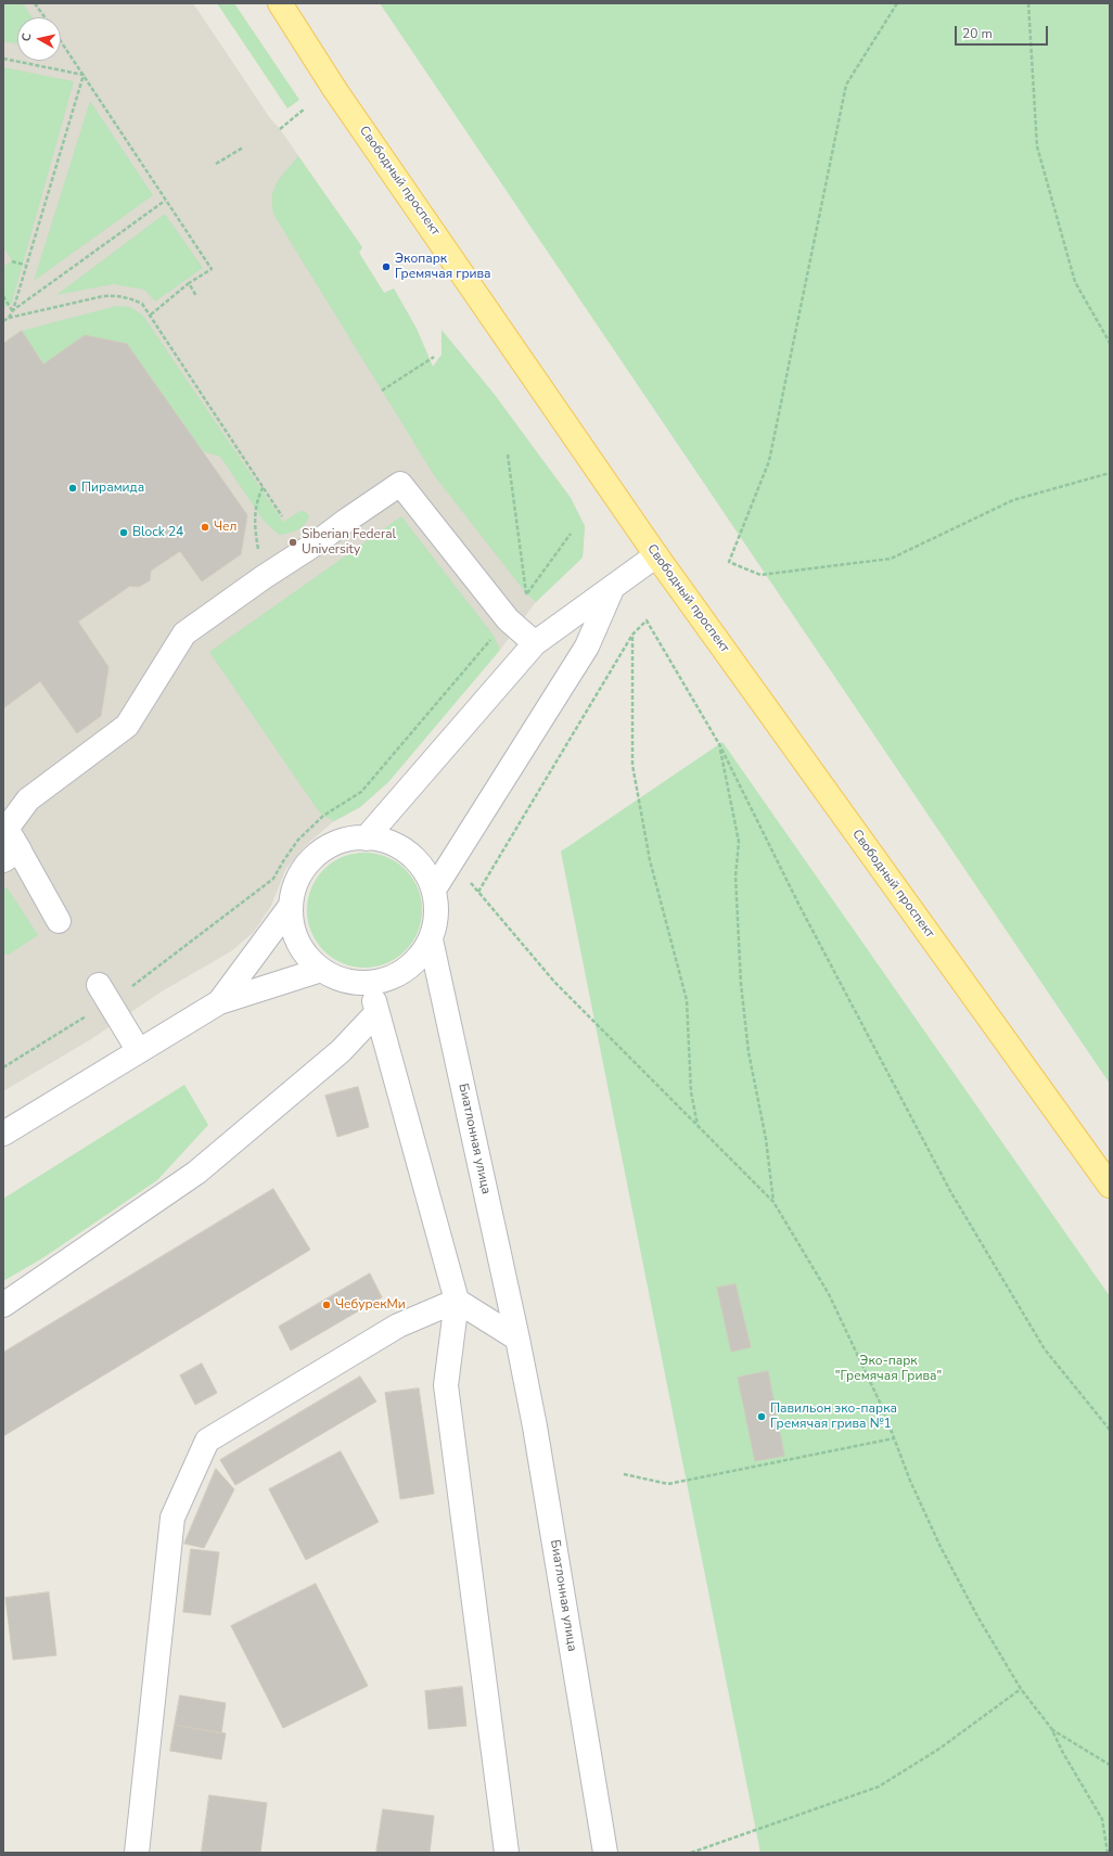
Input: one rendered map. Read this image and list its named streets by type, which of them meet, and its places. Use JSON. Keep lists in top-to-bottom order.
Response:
{
  "streets": {
    "main road": ["Свободный проспект"],
    "street": ["Биатлонная улица"]
  },
  "parks": ["Эко-парк \"Гремячая Грива\""],
  "places": [
    "Экопарк Гремячая грива",
    "Пирамида",
    "Чел",
    "Block 24",
    "Siberian Federal University",
    "ЧебурекМи",
    "Павильон эко-парка Гремячая грива №1"
  ],
  "scale_bar": "20 m",
  "north": "left"
}
